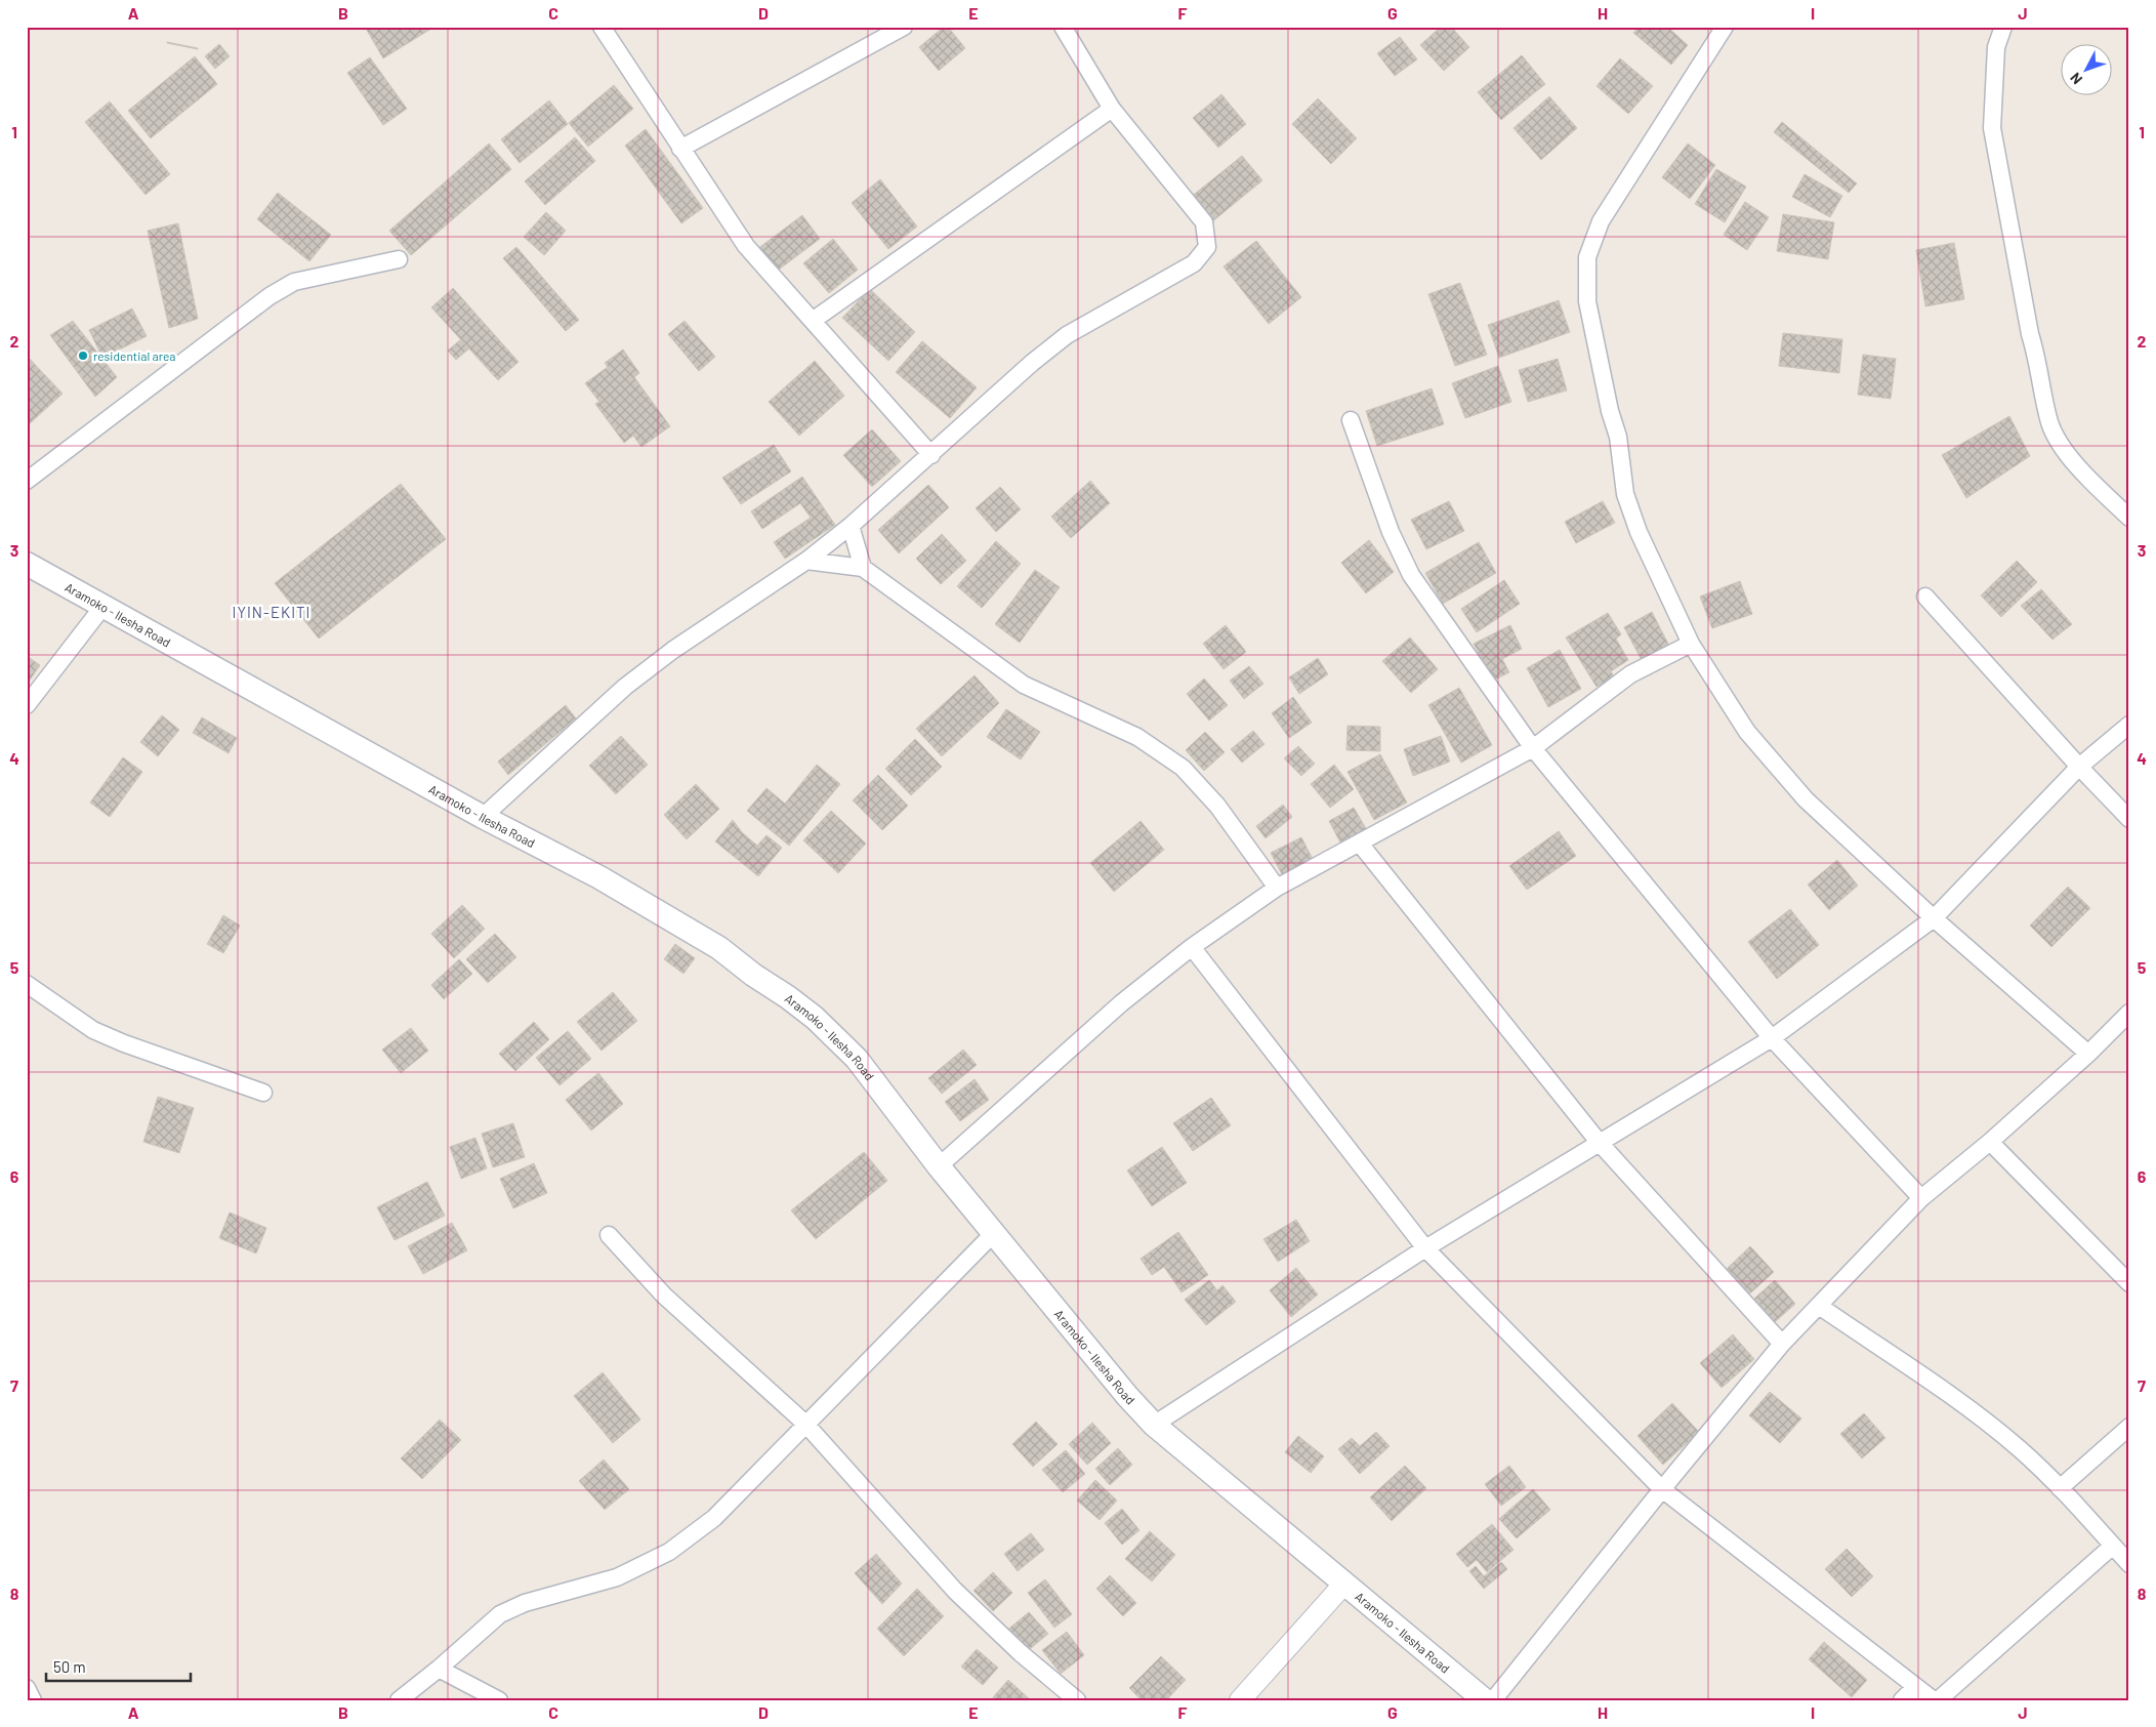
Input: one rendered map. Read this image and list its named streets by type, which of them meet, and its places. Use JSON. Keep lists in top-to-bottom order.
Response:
{
  "streets": {
    "main road": ["Aramoko - Ilesha Road"]
  },
  "districts": ["IYIN-EKITI"],
  "places": ["residential area"],
  "scale_bar": "50 m",
  "north": "bottom left",
  "grid": {
    "columns": [
      "A",
      "B",
      "C",
      "D",
      "E",
      "F",
      "G",
      "H",
      "I",
      "J"
    ],
    "rows": [
      "1",
      "2",
      "3",
      "4",
      "5",
      "6",
      "7",
      "8"
    ]
  }
}
